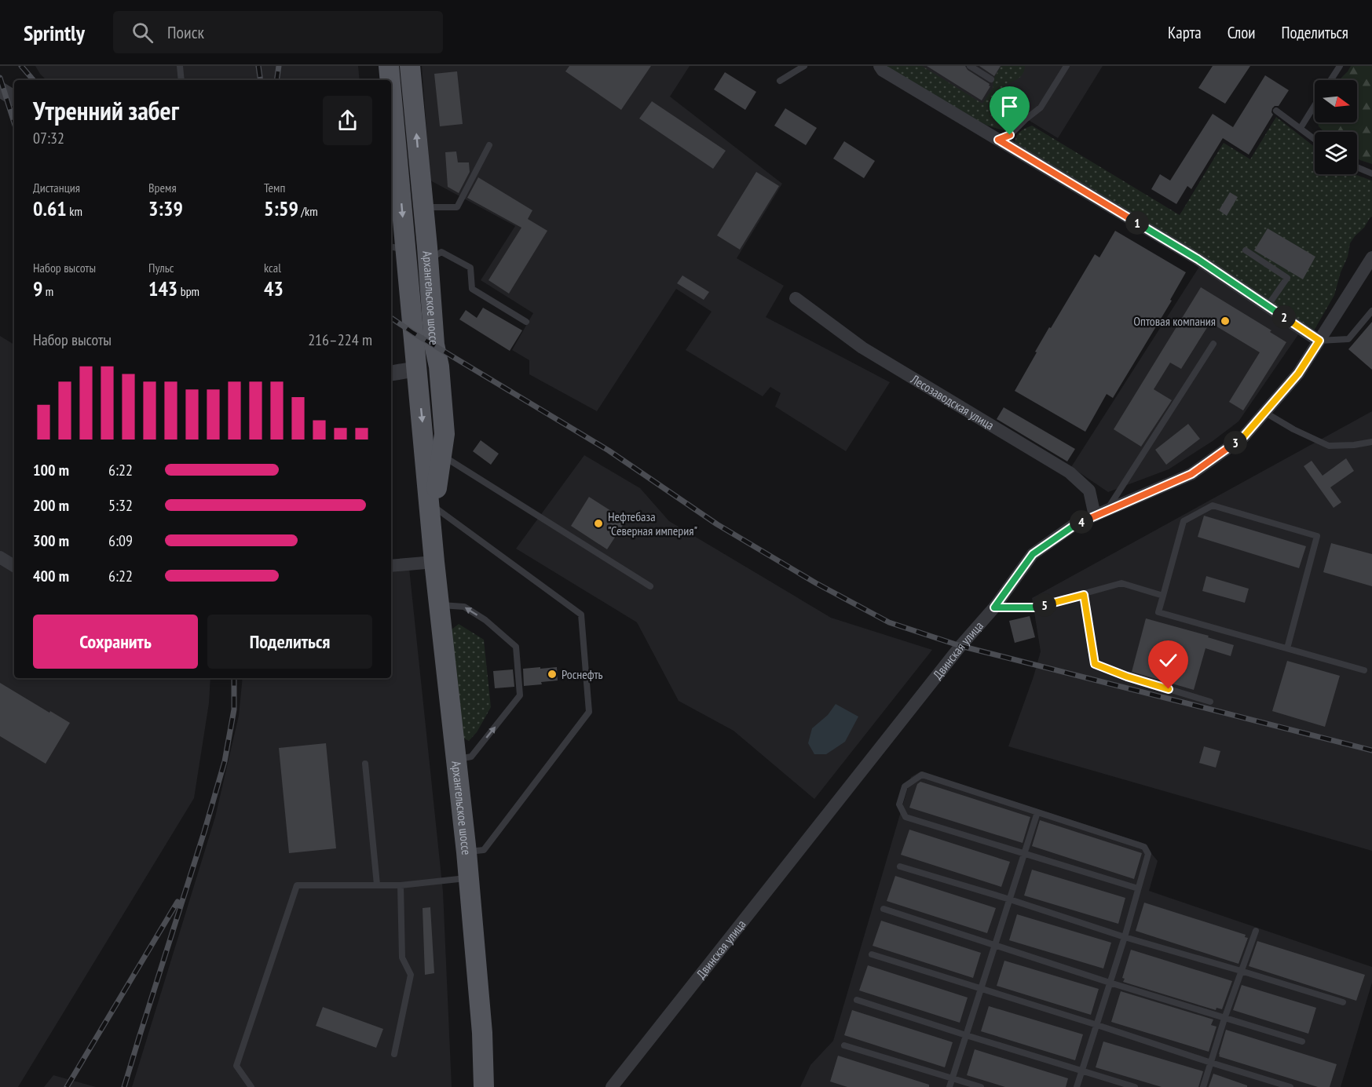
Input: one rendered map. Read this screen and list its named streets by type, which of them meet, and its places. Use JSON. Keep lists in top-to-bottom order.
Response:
{
  "streets": {
    "main road": ["Архангельское шоссе"],
    "street": ["Лесозаводская улица", "Двинская улица"]
  },
  "crossings": [
    ["Лесозаводская улица", "Двинская улица"]
  ],
  "places": ["Оптовая компания", "Нефтебаза \"Северная империя\"", "Роснефть"],
  "north": "right",
  "page": {
    "header": "Sprintly",
    "search": "Поиск",
    "nav": ["Карта", "Слои", "Поделиться"],
    "heading": ["Утренний забег", "07:32"],
    "stats": [
      ["Дистанция", "0.61 km"],
      ["Время", "3:39"],
      ["Темп", "5:59 /km"],
      ["Набор высоты", "9 m"],
      ["Пульс", "143 bpm"],
      ["kcal", "43"]
    ],
    "pins": [
      "1",
      "2",
      "3",
      "4",
      "5"
    ],
    "chart": ["Набор высоты", "216–224 m"],
    "list": [
      {
        "name": "100 m",
        "note": "6:22"
      },
      {
        "name": "200 m",
        "note": "5:32"
      },
      {
        "name": "300 m",
        "note": "6:09"
      },
      {
        "name": "400 m",
        "note": "6:22"
      }
    ],
    "buttons": ["Сохранить", "Поделиться"]
  }
}
